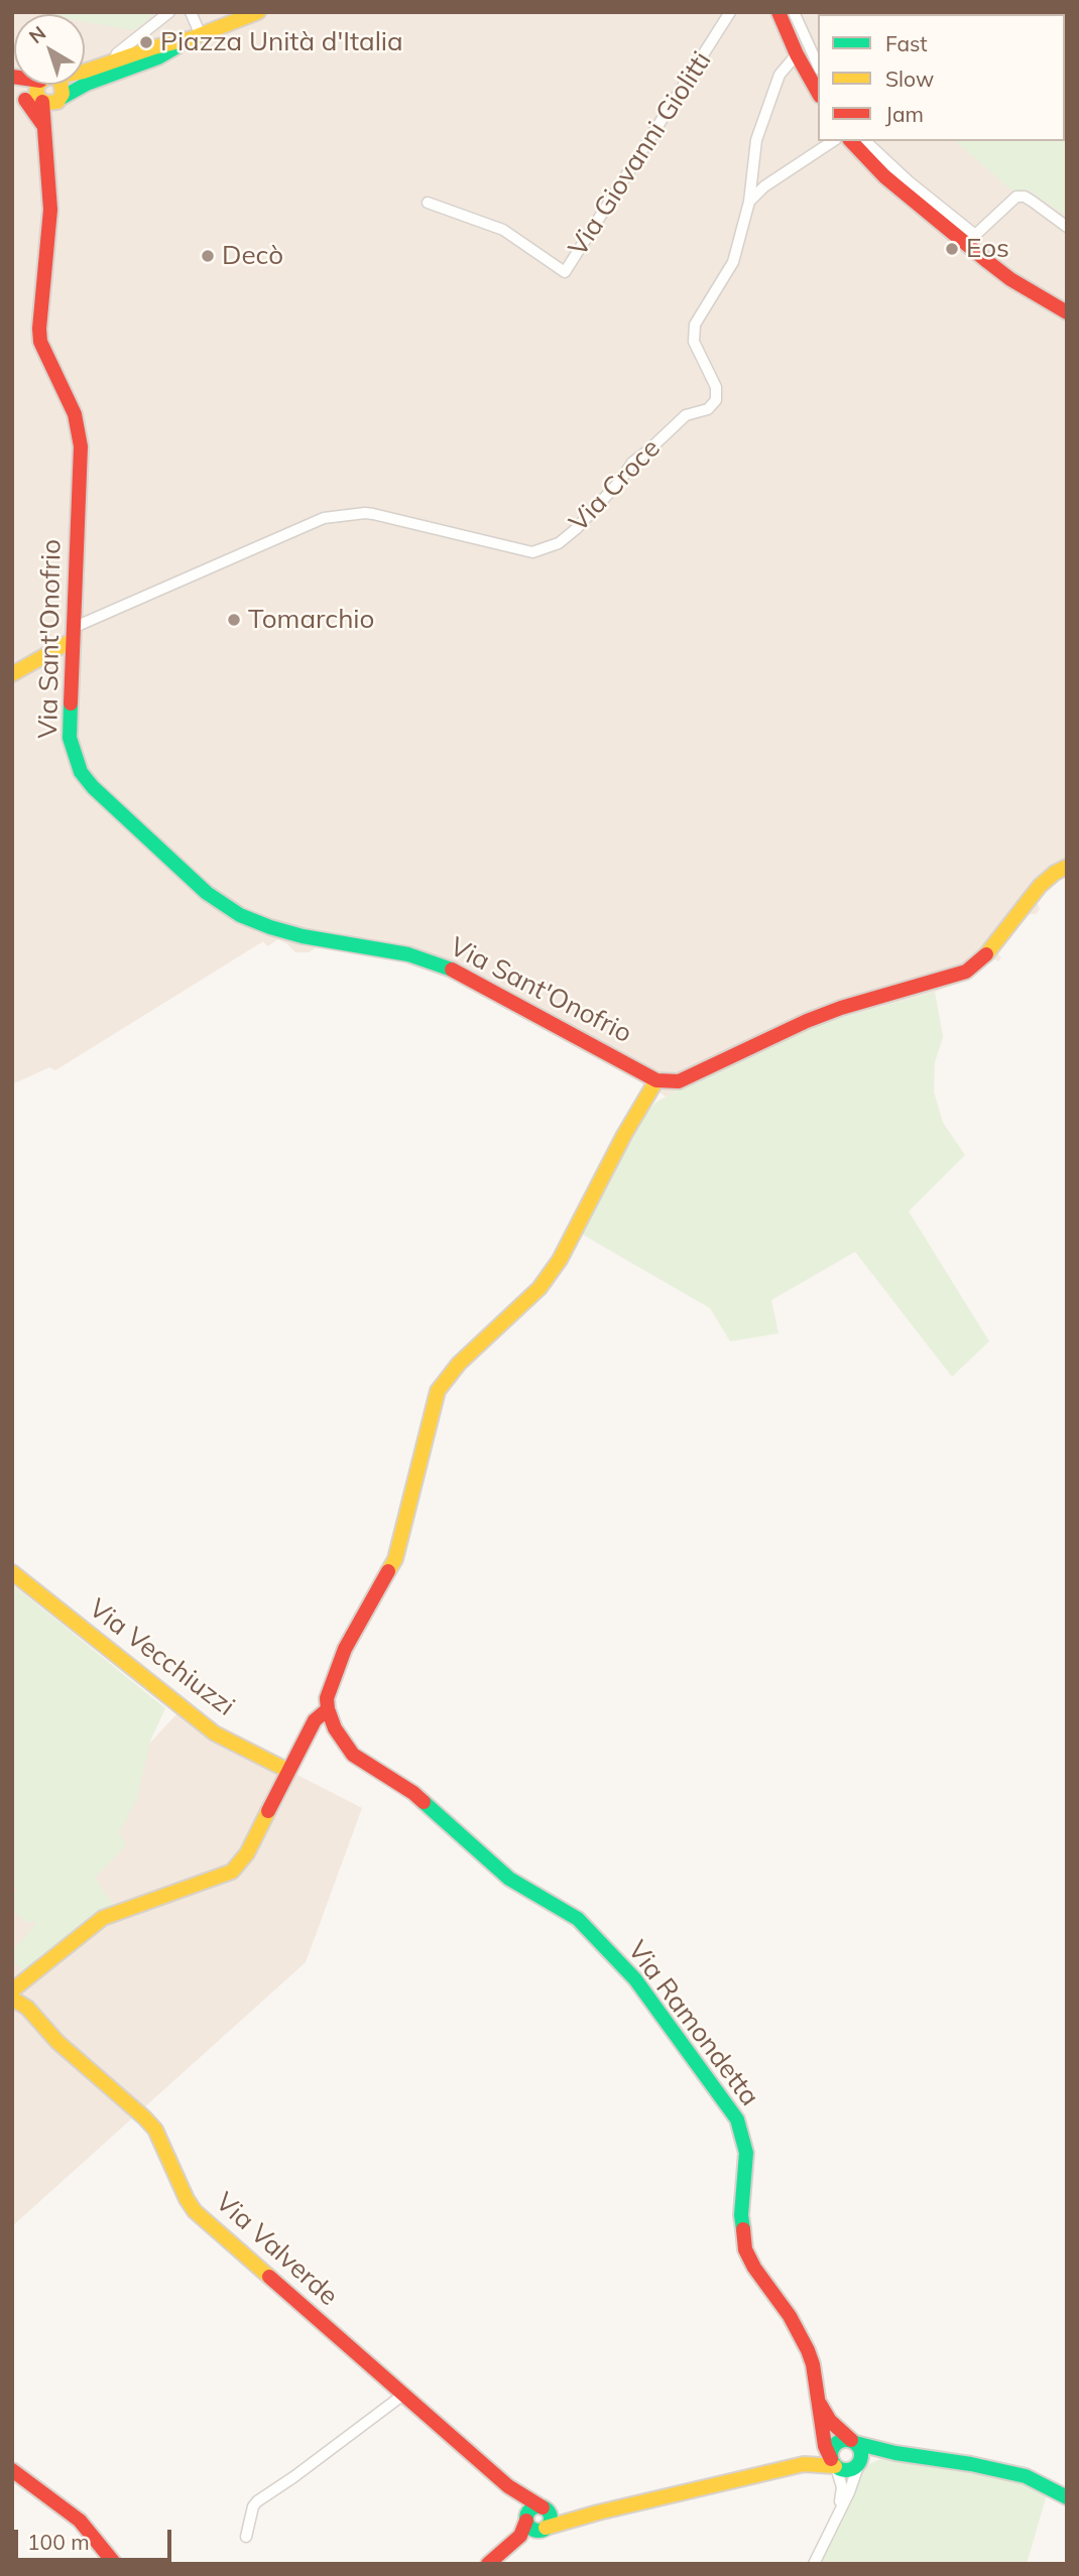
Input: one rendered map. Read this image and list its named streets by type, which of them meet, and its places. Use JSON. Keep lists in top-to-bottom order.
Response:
{
  "streets": {
    "street": [
      "Via Giovanni Giolitti",
      "Via Croce",
      "Via Sant'Onofrio",
      "Via Vecchiuzzi",
      "Via Ramondetta",
      "Via Valverde"
    ]
  },
  "crossings": [
    ["Via Croce", "Via Sant'Onofrio"]
  ],
  "places": [
    "Piazza Unità d'Italia",
    "Eos",
    "Decò",
    "Tomarchio"
  ],
  "legend": ["Fast", "Slow", "Jam"],
  "scale_bar": "100 m",
  "north": "top left"
}
